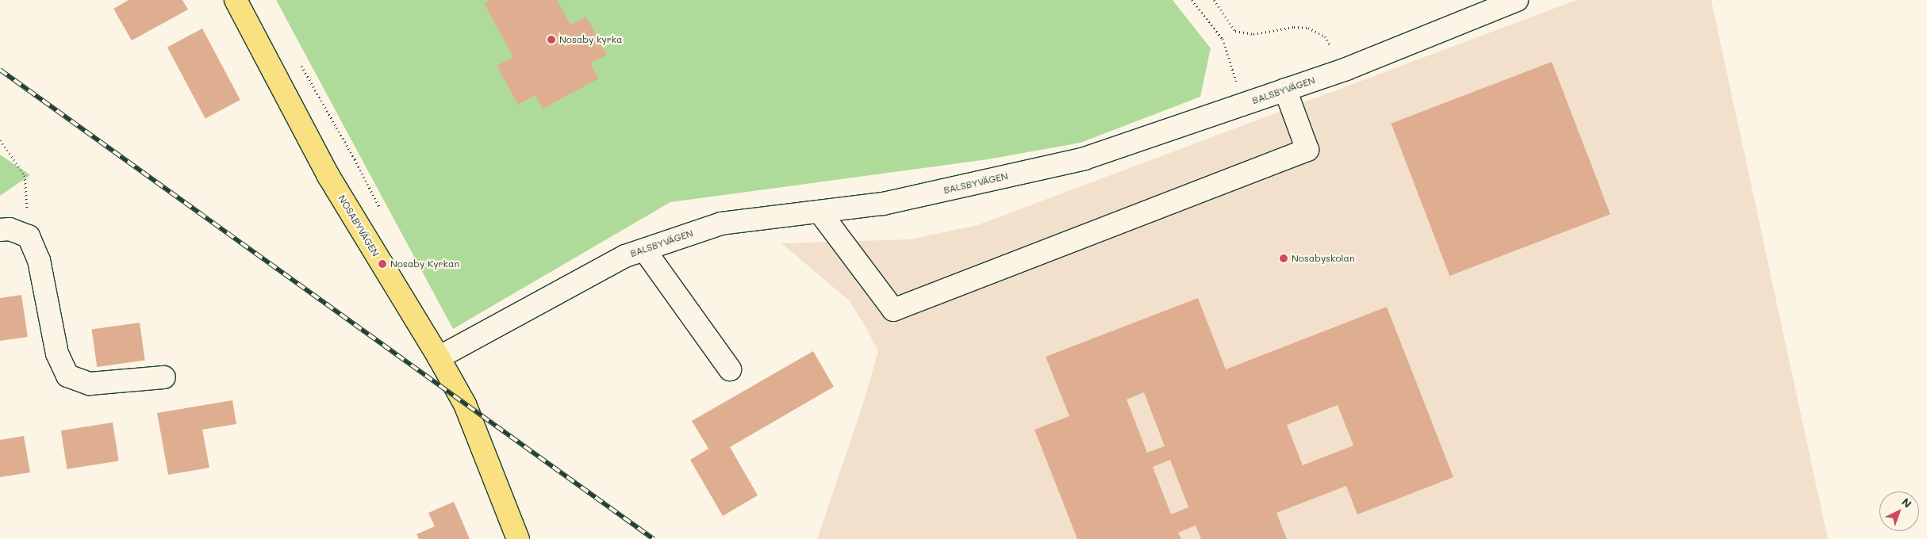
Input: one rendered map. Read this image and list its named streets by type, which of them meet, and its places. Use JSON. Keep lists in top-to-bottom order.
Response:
{
  "streets": {
    "main road": ["NOSABYVÄGEN"],
    "street": ["BALSBYVÄGEN"]
  },
  "crossings": [
    ["BALSBYVÄGEN", "NOSABYVÄGEN"]
  ],
  "places": ["Nosaby kyrka", "Nosabyskolan", "Nosaby Kyrkan"],
  "north": "top right"
}
